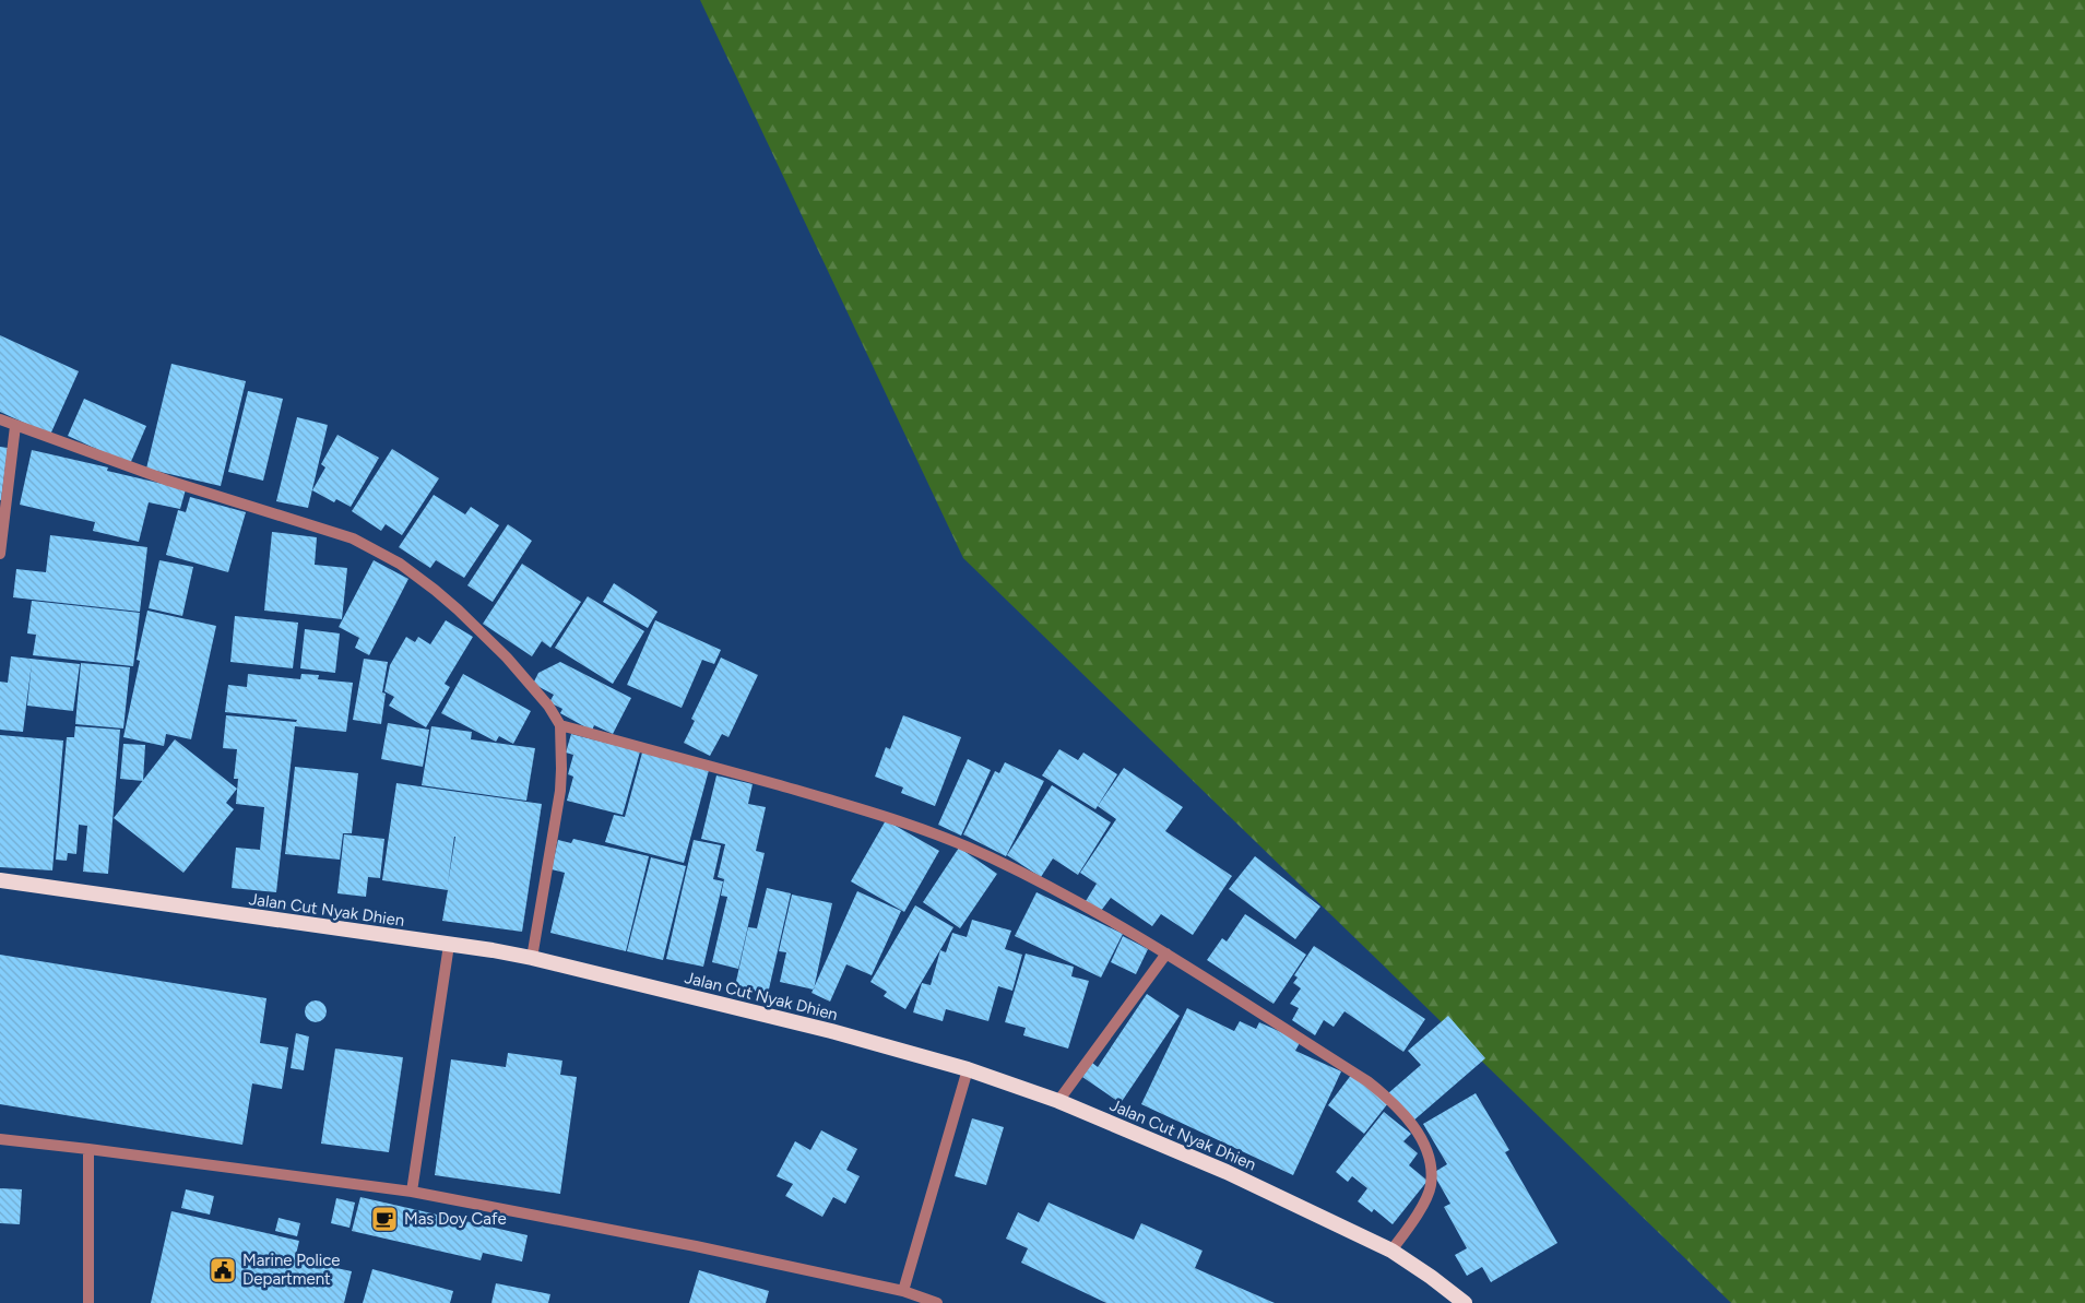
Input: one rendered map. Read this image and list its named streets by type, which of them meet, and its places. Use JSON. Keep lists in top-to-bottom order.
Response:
{
  "streets": {
    "highway": ["Jalan Cut Nyak Dhien"]
  },
  "places": {
    "cafe": ["Mas Doy Cafe"],
    "public building": ["Marine Police Department"]
  }
}
